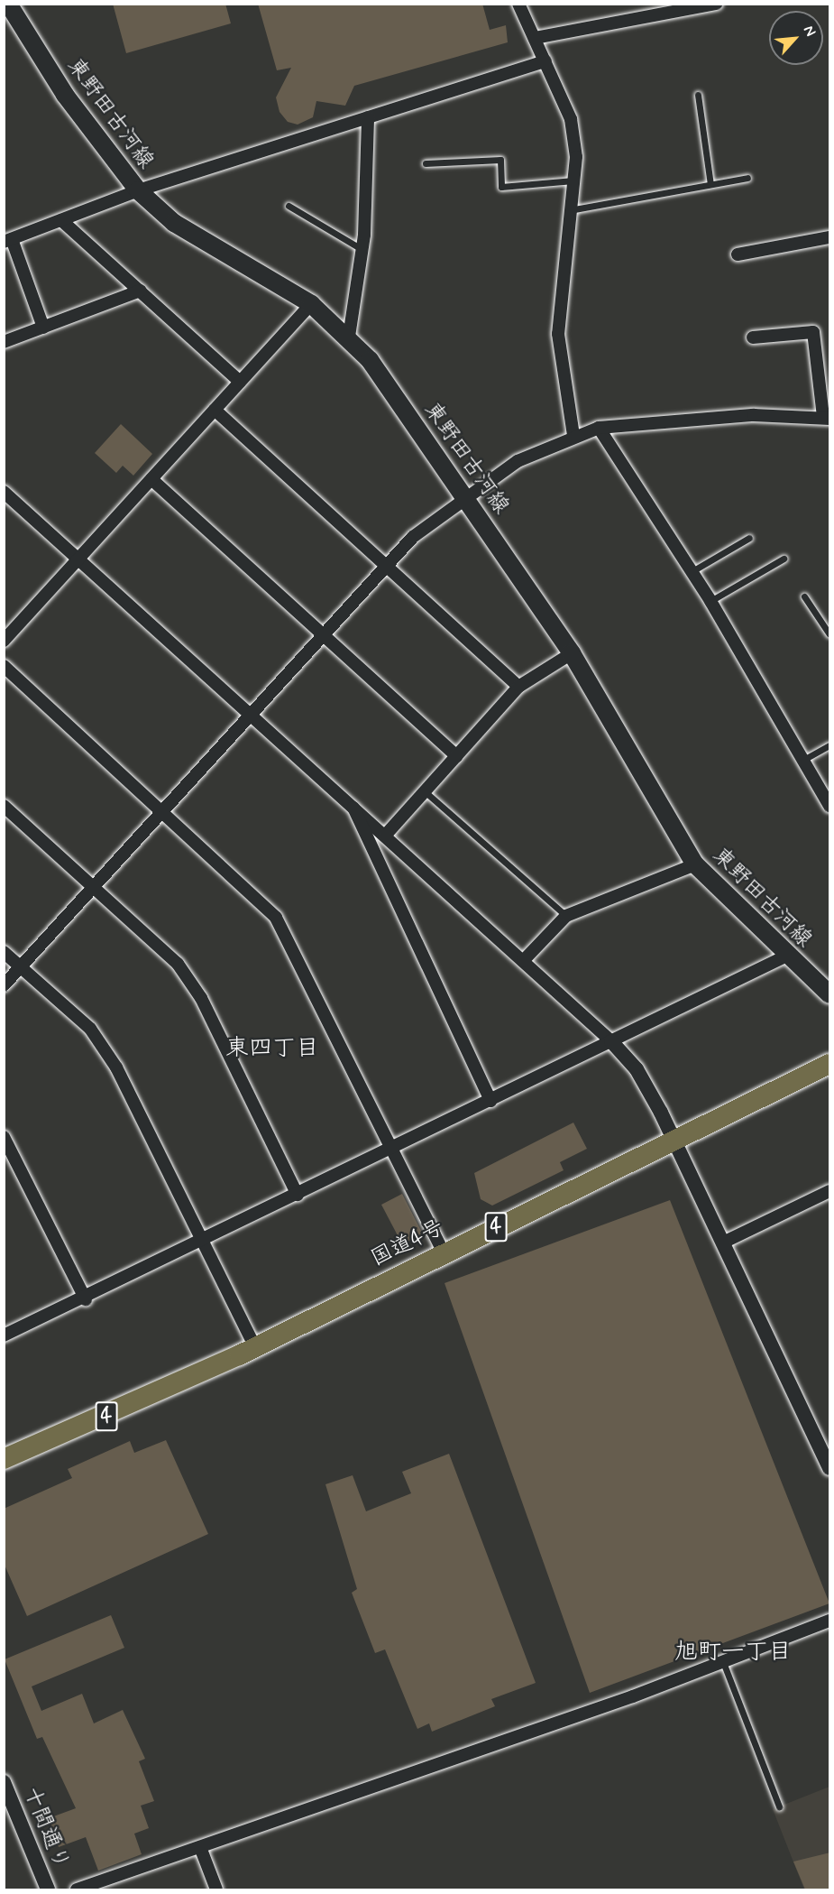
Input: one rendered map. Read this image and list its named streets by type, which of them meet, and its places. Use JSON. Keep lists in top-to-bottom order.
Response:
{
  "streets": {
    "highway": ["4", "国道4号"],
    "main road": ["東野田古河線"],
    "street": ["十間通り"]
  },
  "districts": ["東四丁目", "旭町一丁目"],
  "north": "top right"
}
